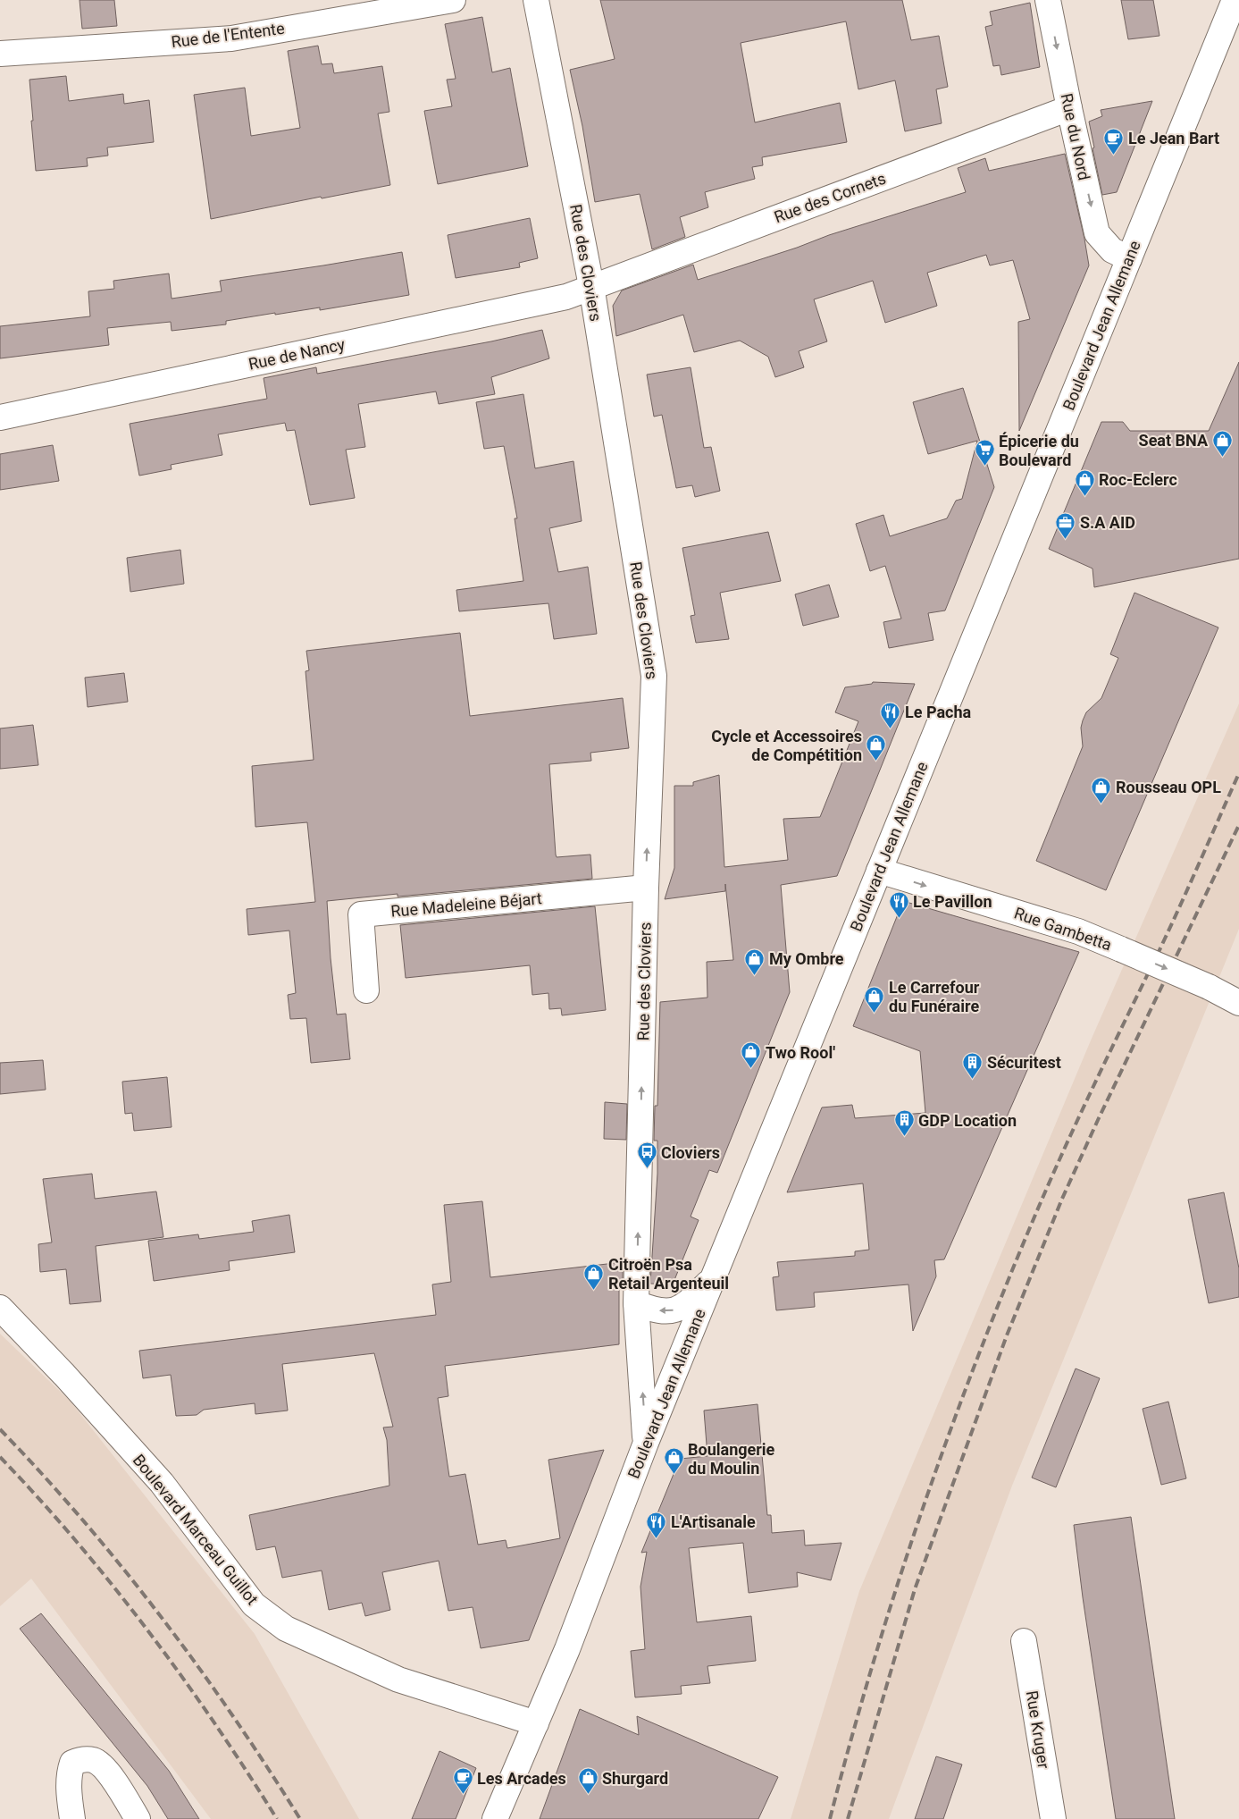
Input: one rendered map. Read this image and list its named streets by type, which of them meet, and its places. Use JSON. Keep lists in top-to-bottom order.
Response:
{
  "streets": {
    "street": [
      "Rue de l'Entente",
      "Rue du Nord",
      "Rue des Cornets",
      "Rue des Cloviers",
      "Boulevard Jean Allemane",
      "Rue de Nancy",
      "Rue Madeleine Béjart",
      "Rue Gambetta",
      "Boulevard Marceau Guillot",
      "Rue Kruger"
    ]
  },
  "crossings": [
    ["Rue du Nord", "Rue des Cornets"],
    ["Rue du Nord", "Boulevard Jean Allemane"],
    ["Rue des Cornets", "Rue des Cloviers"],
    ["Rue des Cornets", "Rue de Nancy"],
    ["Rue des Cloviers", "Boulevard Jean Allemane"],
    ["Rue des Cloviers", "Rue de Nancy"],
    ["Rue des Cloviers", "Rue Madeleine Béjart"],
    ["Boulevard Jean Allemane", "Rue Gambetta"],
    ["Boulevard Jean Allemane", "Boulevard Marceau Guillot"]
  ],
  "one_way": ["Rue du Nord", "Rue des Cloviers", "Rue Gambetta"],
  "places": {
    "cafe": ["Le Jean Bart", "Les Arcades"],
    "shop": [
      "Seat BNA",
      "Roc-Eclerc",
      "Cycle et Accessoires de Compétition",
      "Rousseau OPL",
      "My Ombre",
      "Le Carrefour du Funéraire",
      "Two Rool'",
      "Citroën Psa Retail Argenteuil",
      "Boulangerie du Moulin",
      "Shurgard"
    ],
    "supermarket": ["Épicerie du Boulevard"],
    "office": ["S.A AID"],
    "restaurant": ["Le Pacha", "Le Pavillon", "L'Artisanale"],
    "building": ["Sécuritest", "GDP Location"],
    "bus stop": ["Cloviers"]
  }
}
